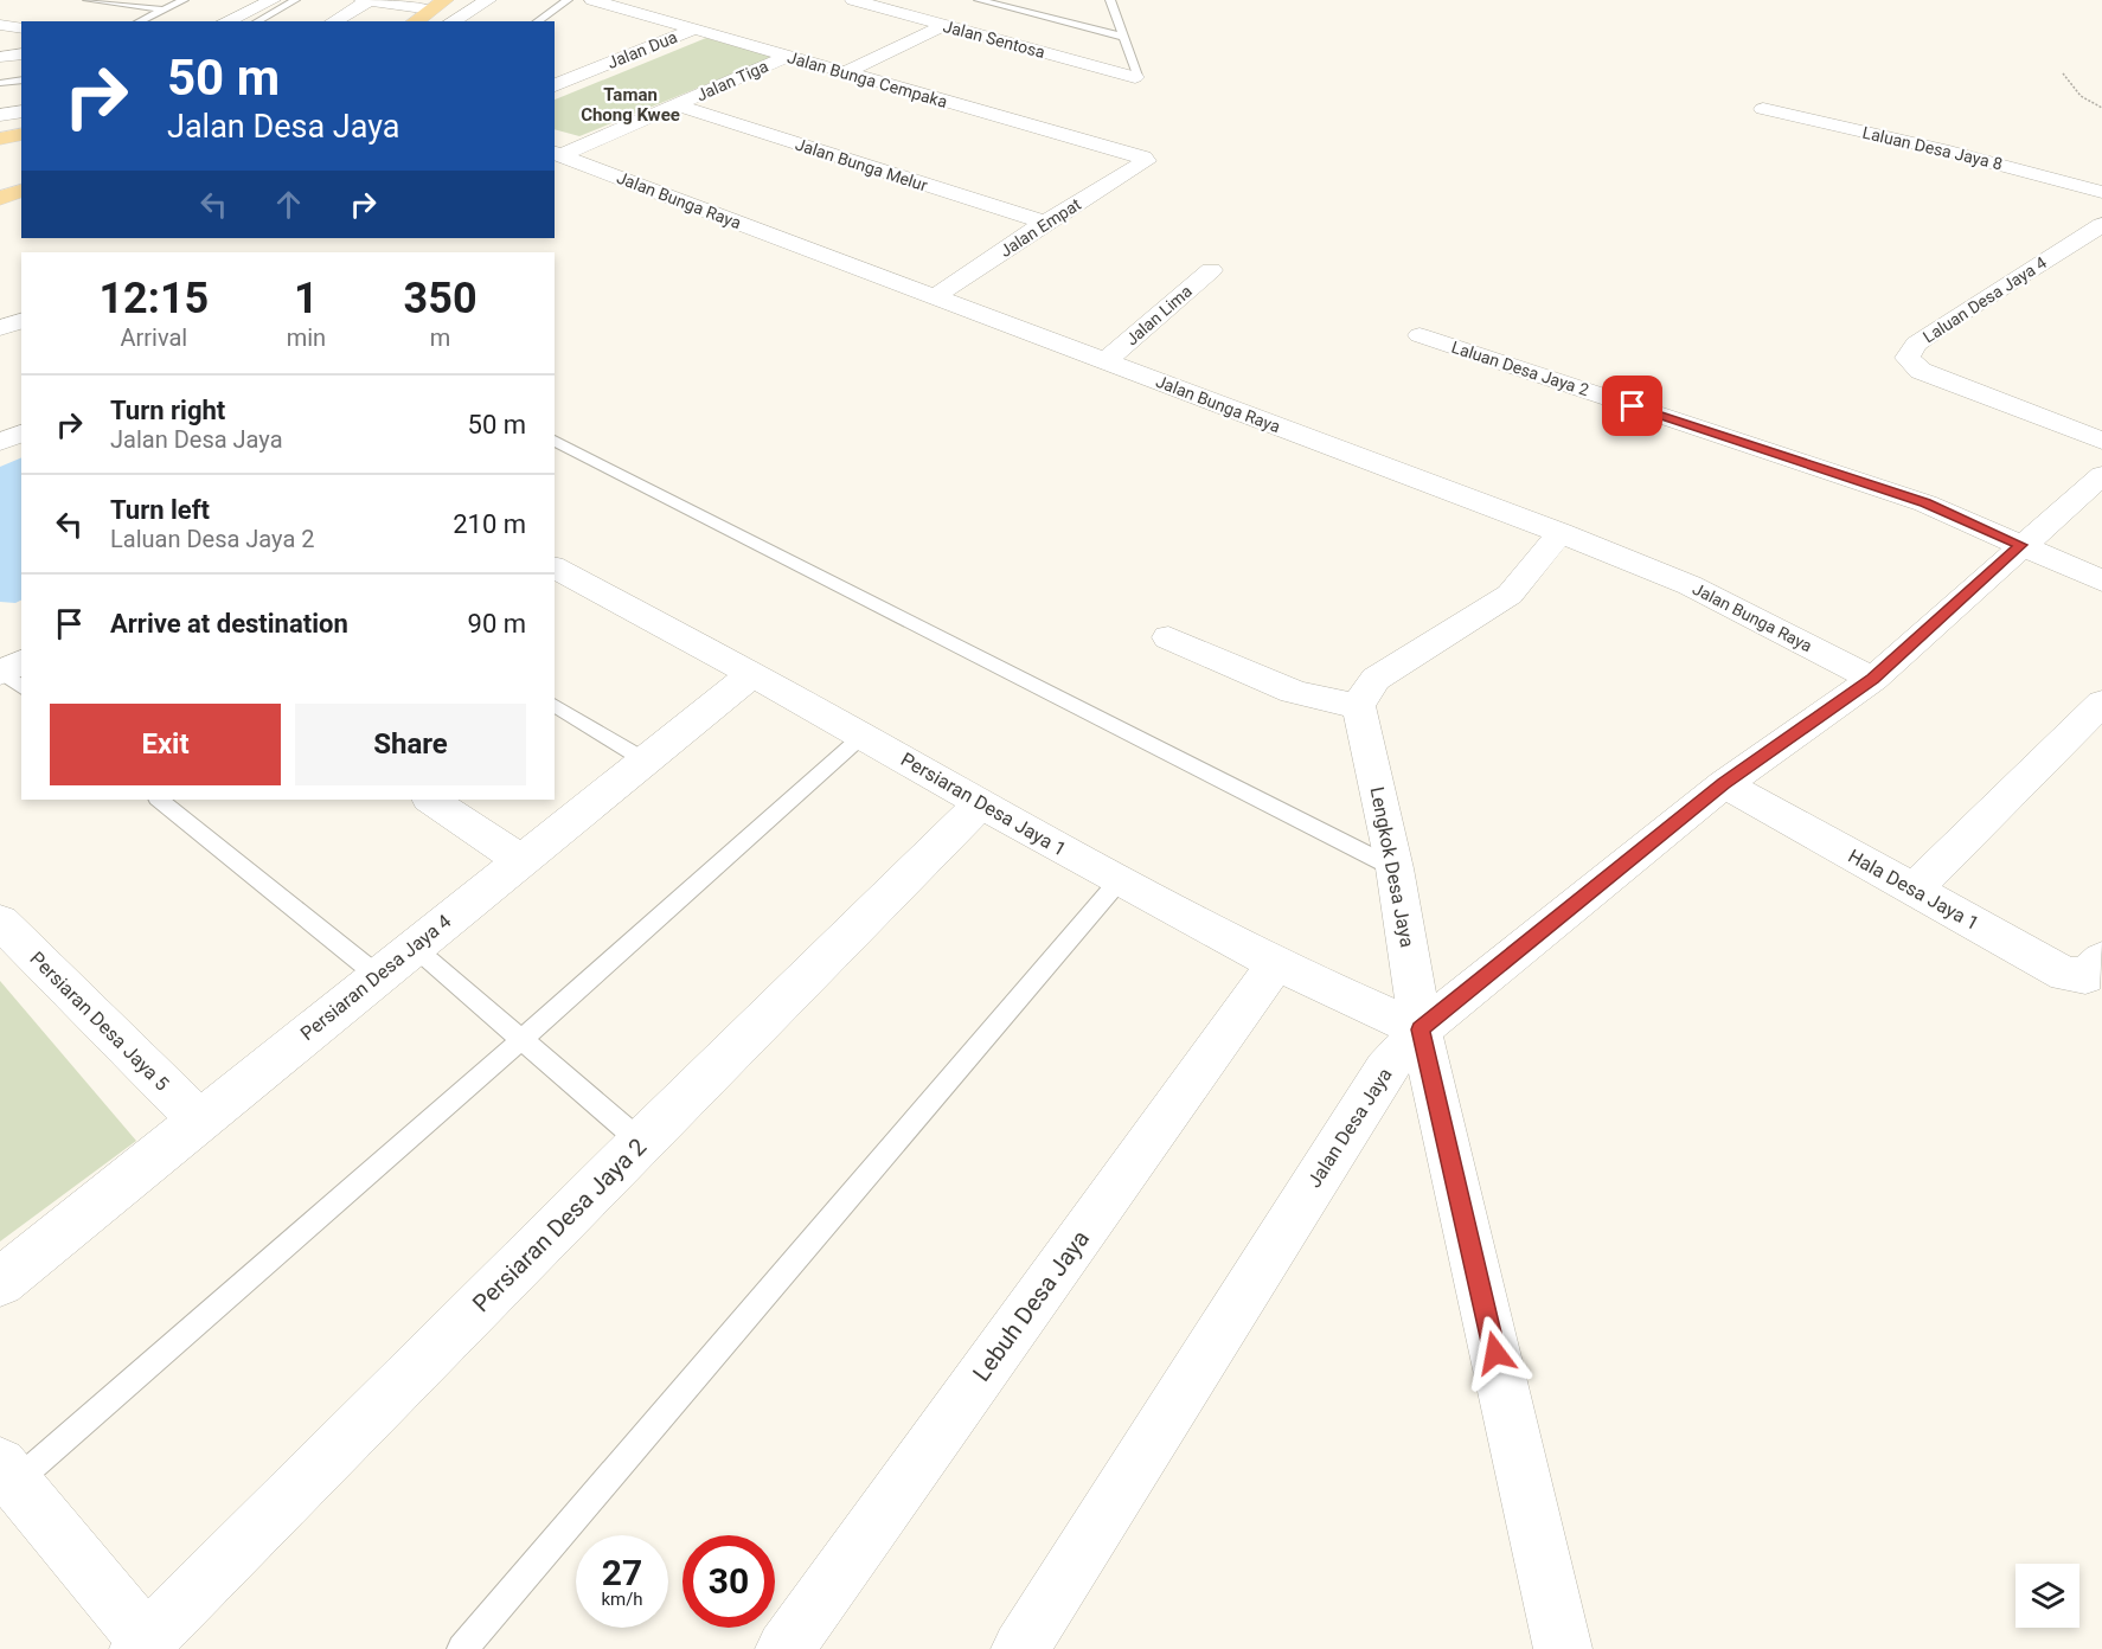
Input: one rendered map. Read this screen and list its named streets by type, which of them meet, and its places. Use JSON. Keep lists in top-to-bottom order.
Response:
{
  "streets": {
    "street": [
      "Jalan Sentosa",
      "Jalan Dua",
      "Jalan Bunga Cempaka",
      "Jalan Tiga",
      "Laluan Desa Jaya 8",
      "Jalan Bunga Melur",
      "Jalan Bunga Raya",
      "Jalan Empat",
      "Laluan Desa Jaya 4",
      "Jalan Lima",
      "Laluan Desa Jaya 2",
      "Persiaran Desa Jaya 1",
      "Lengkok Desa Jaya",
      "Hala Desa Jaya 1",
      "Persiaran Desa Jaya 4",
      "Persiaran Desa Jaya 5",
      "Jalan Desa Jaya",
      "Persiaran Desa Jaya 2",
      "Lebuh Desa Jaya"
    ]
  },
  "crossings": [
    ["Jalan Dua", "Jalan Bunga Cempaka"],
    ["Jalan Bunga Cempaka", "Jalan Tiga"],
    ["Jalan Bunga Cempaka", "Jalan Empat"],
    ["Jalan Tiga", "Jalan Bunga Melur"],
    ["Jalan Tiga", "Jalan Bunga Raya"],
    ["Jalan Bunga Melur", "Jalan Empat"],
    ["Jalan Bunga Raya", "Jalan Empat"],
    ["Jalan Bunga Raya", "Jalan Lima"],
    ["Jalan Bunga Raya", "Jalan Desa Jaya"],
    ["Laluan Desa Jaya 2", "Jalan Desa Jaya"],
    ["Persiaran Desa Jaya 1", "Lengkok Desa Jaya"],
    ["Persiaran Desa Jaya 1", "Persiaran Desa Jaya 4"],
    ["Persiaran Desa Jaya 1", "Jalan Desa Jaya"],
    ["Persiaran Desa Jaya 1", "Persiaran Desa Jaya 2"],
    ["Persiaran Desa Jaya 1", "Lebuh Desa Jaya"],
    ["Lengkok Desa Jaya", "Jalan Desa Jaya"],
    ["Hala Desa Jaya 1", "Jalan Desa Jaya"],
    ["Persiaran Desa Jaya 4", "Persiaran Desa Jaya 5"]
  ],
  "districts": ["Taman Chong Kwee"],
  "page": {
    "turn": ["50 m", "Jalan Desa Jaya"],
    "eta": [
      "12:15",
      "Arrival",
      "1",
      "min",
      "350",
      "m"
    ],
    "list": [
      {
        "name": "Turn right",
        "note": "Jalan Desa Jaya",
        "value": "50 m"
      },
      {
        "name": "Turn left",
        "note": "Laluan Desa Jaya 2",
        "value": "210 m"
      },
      {
        "name": "Arrive at destination",
        "value": "90 m"
      }
    ],
    "buttons": ["Exit", "Share"],
    "speed": "27 km/h",
    "limit": "30"
  }
}
